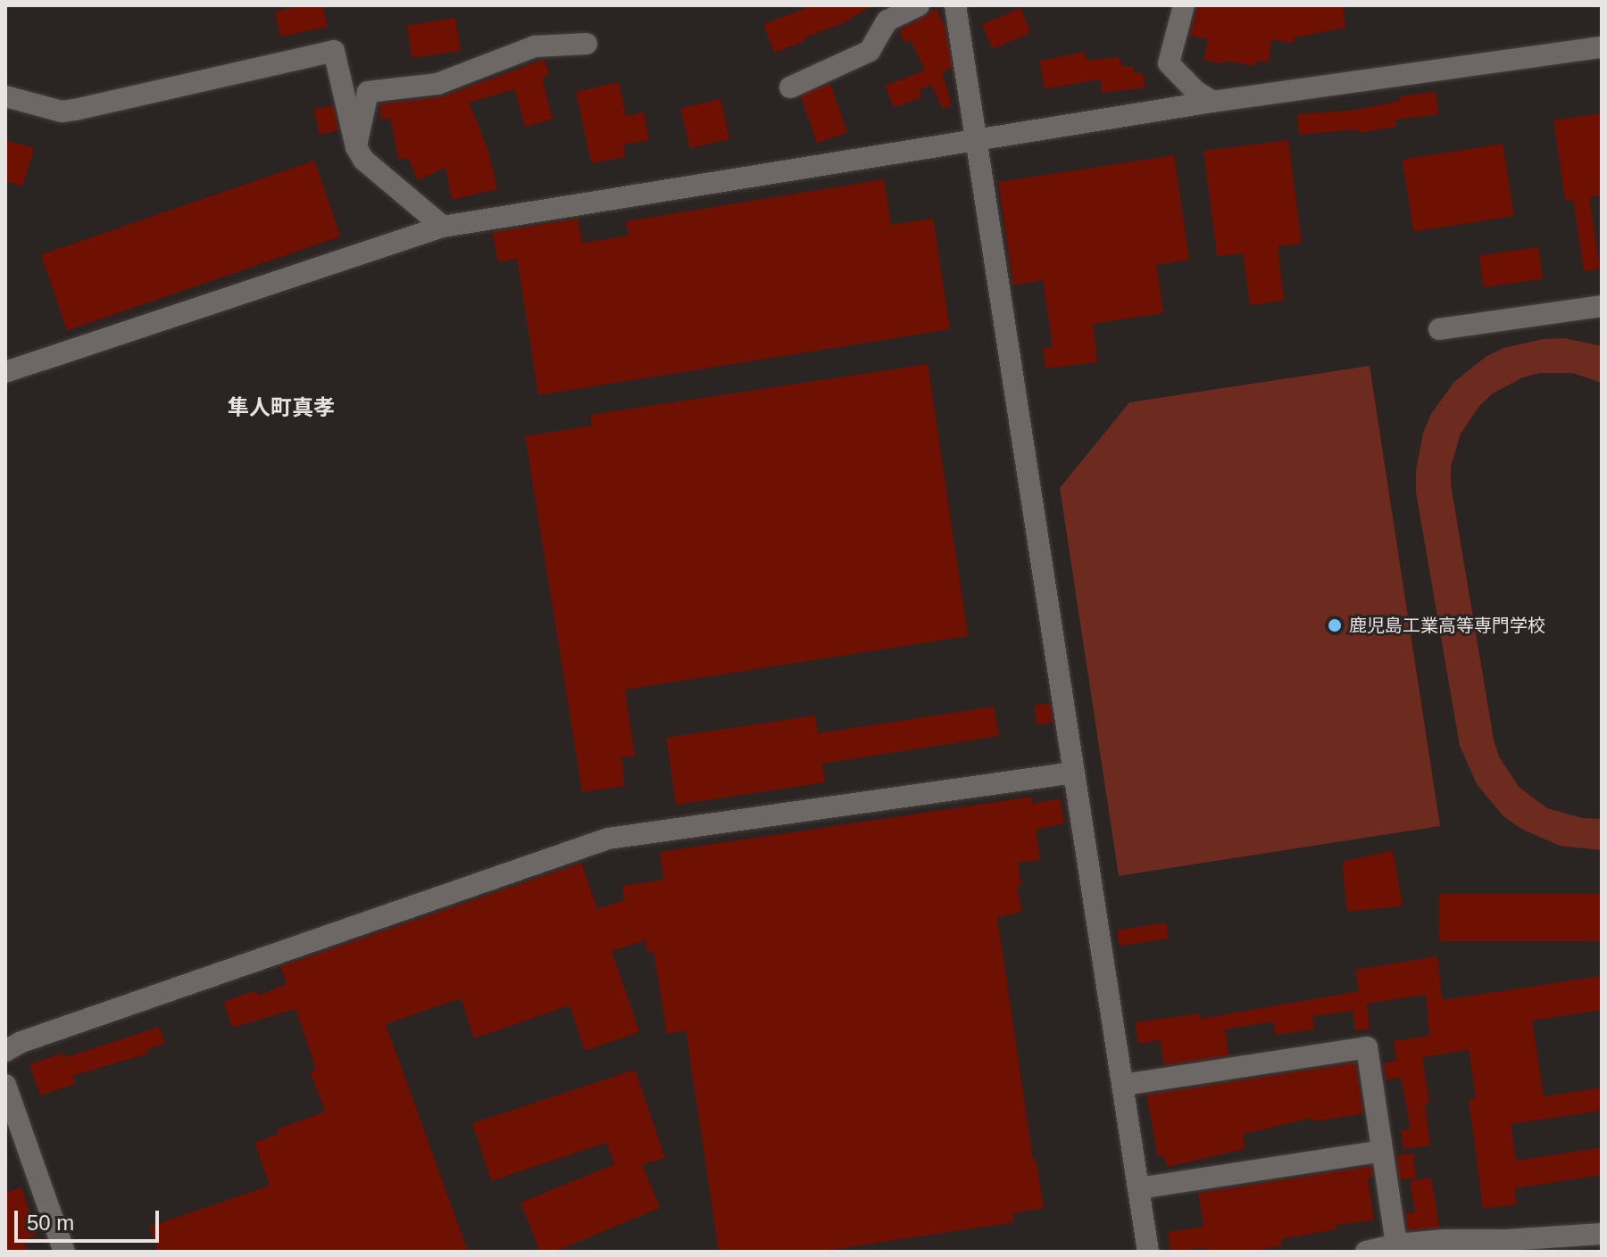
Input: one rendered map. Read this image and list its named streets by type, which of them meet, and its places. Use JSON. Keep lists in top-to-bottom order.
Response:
{
  "districts": ["隼人町真孝"],
  "places": ["鹿児島工業高等専門学校"],
  "scale_bar": "50 m"
}
